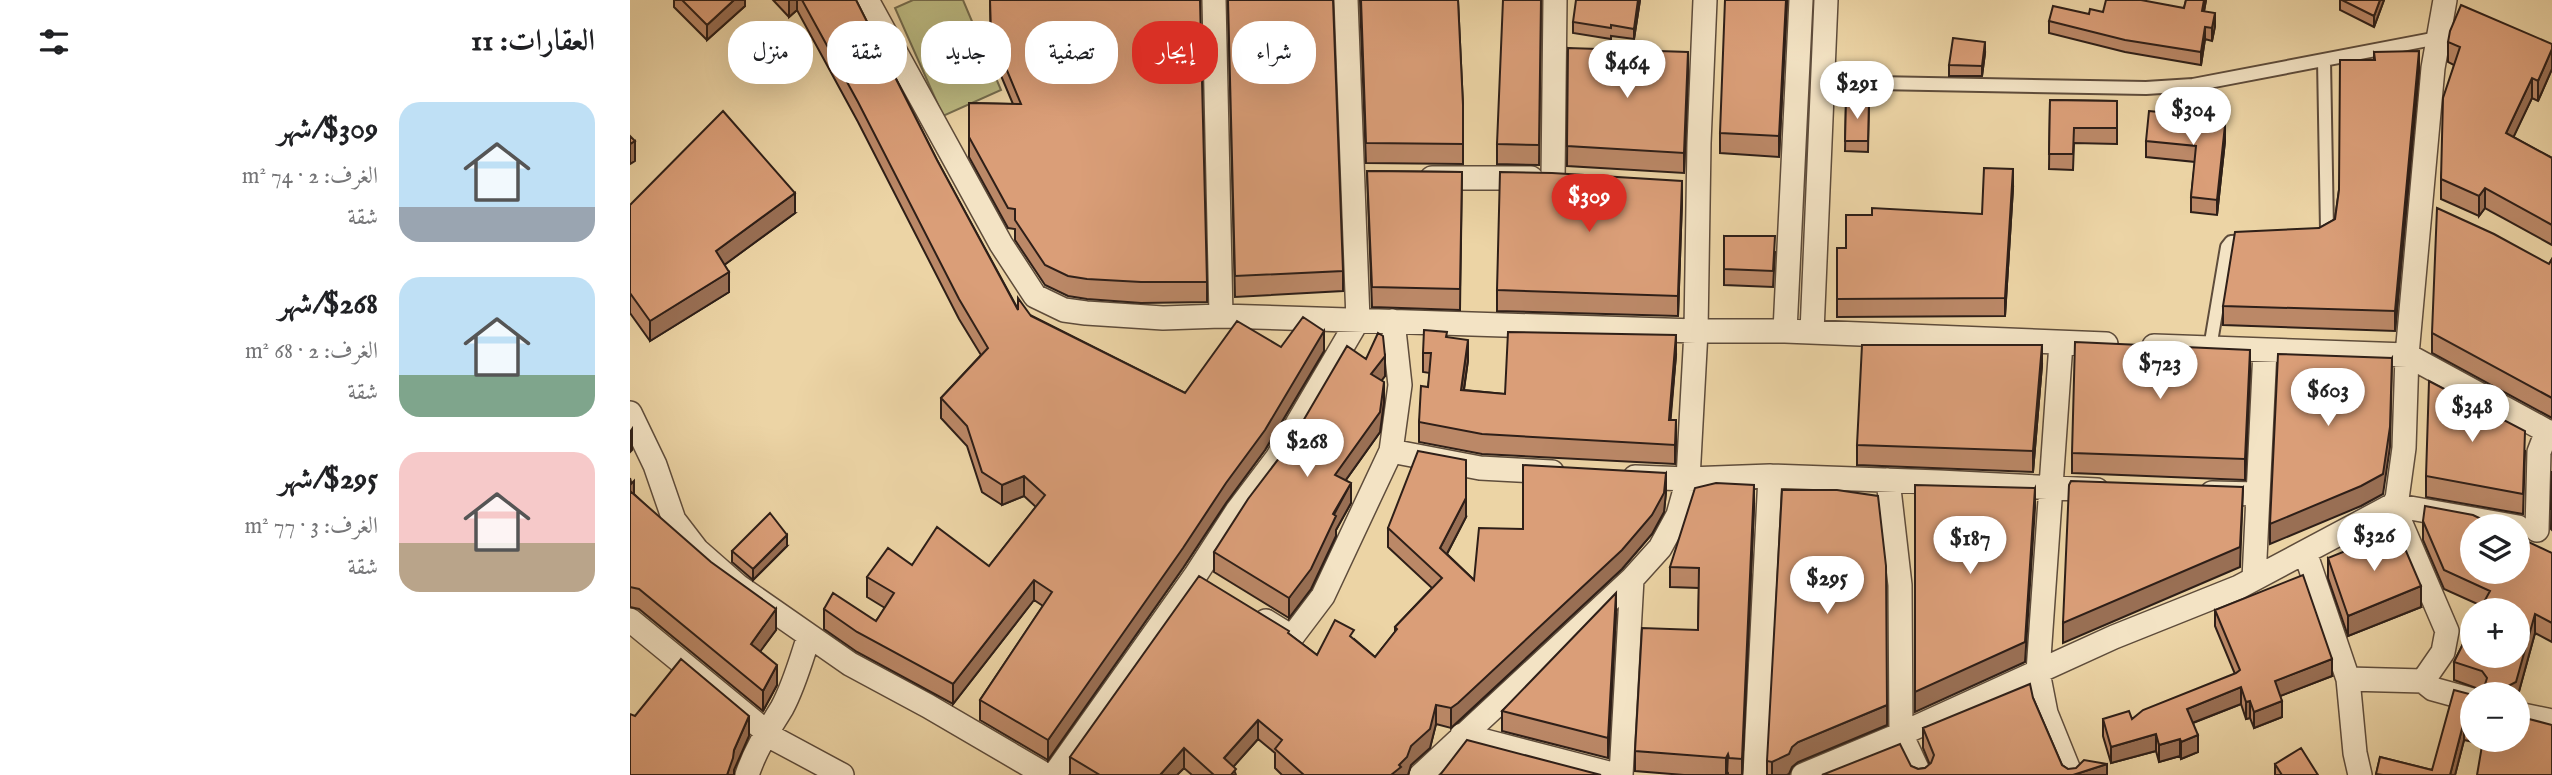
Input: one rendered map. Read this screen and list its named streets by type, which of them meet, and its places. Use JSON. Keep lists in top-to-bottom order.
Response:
{
  "page": {
    "heading": "العقارات: 11",
    "chip": [
      "شراء",
      "إيجار",
      "تصفية",
      "جديد",
      "شقة",
      "منزل"
    ],
    "price": [
      "$464",
      "$291",
      "$304",
      "$309",
      "$723",
      "$603",
      "$348",
      "$268",
      "$326",
      "$187",
      "$295"
    ],
    "list": [
      {
        "name": "$309/شهر",
        "note": "الغرف: 2 · 74 m² · شقة"
      },
      {
        "name": "$268/شهر",
        "note": "الغرف: 2 · 68 m² · شقة"
      },
      {
        "name": "$295/شهر",
        "note": "الغرف: 3 · 77 m² · شقة"
      }
    ],
    "map_buttons": ["+", "−"]
  }
}
